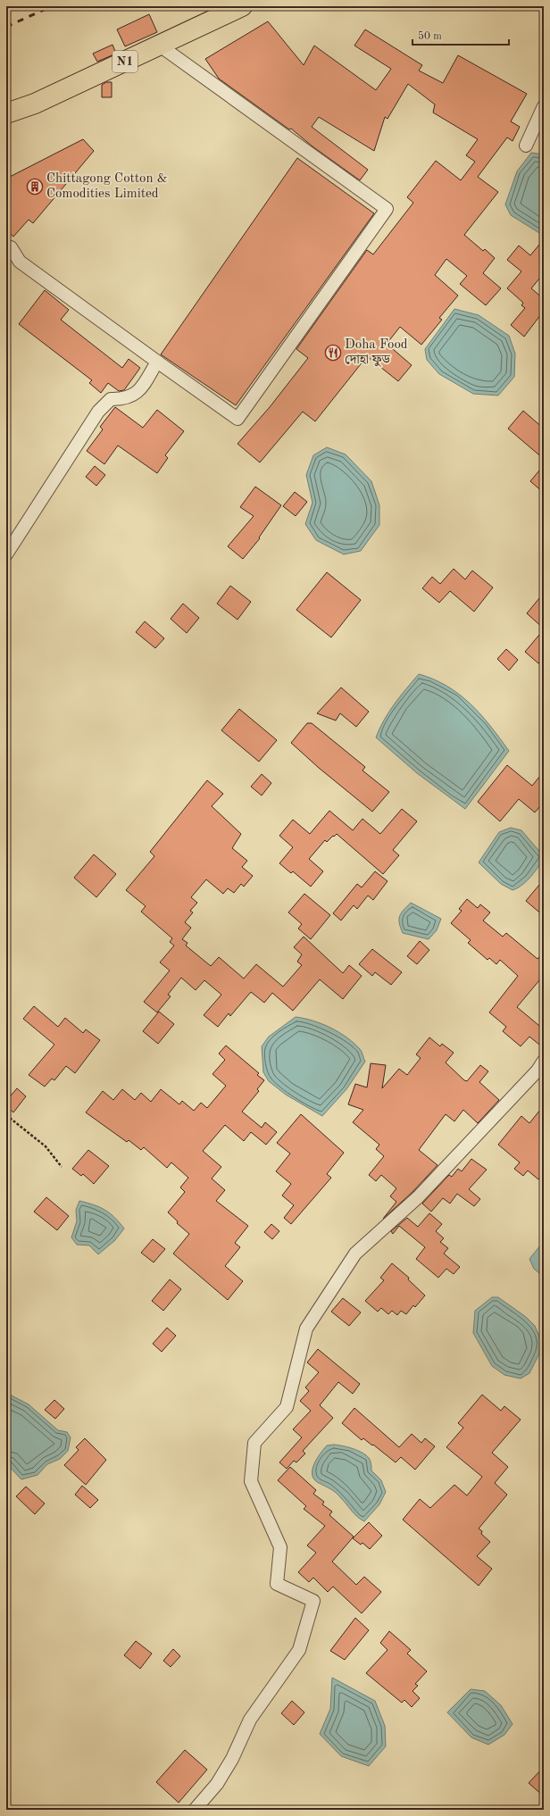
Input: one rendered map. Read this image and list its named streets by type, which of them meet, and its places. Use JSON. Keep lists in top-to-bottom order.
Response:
{
  "streets": {
    "highway": ["N1"]
  },
  "places": {
    "building": ["Chittagong Cotton & Comodities Limited"],
    "restaurant": ["Doha Food দোহা ফুড"]
  },
  "scale_bar": "50 m"
}
